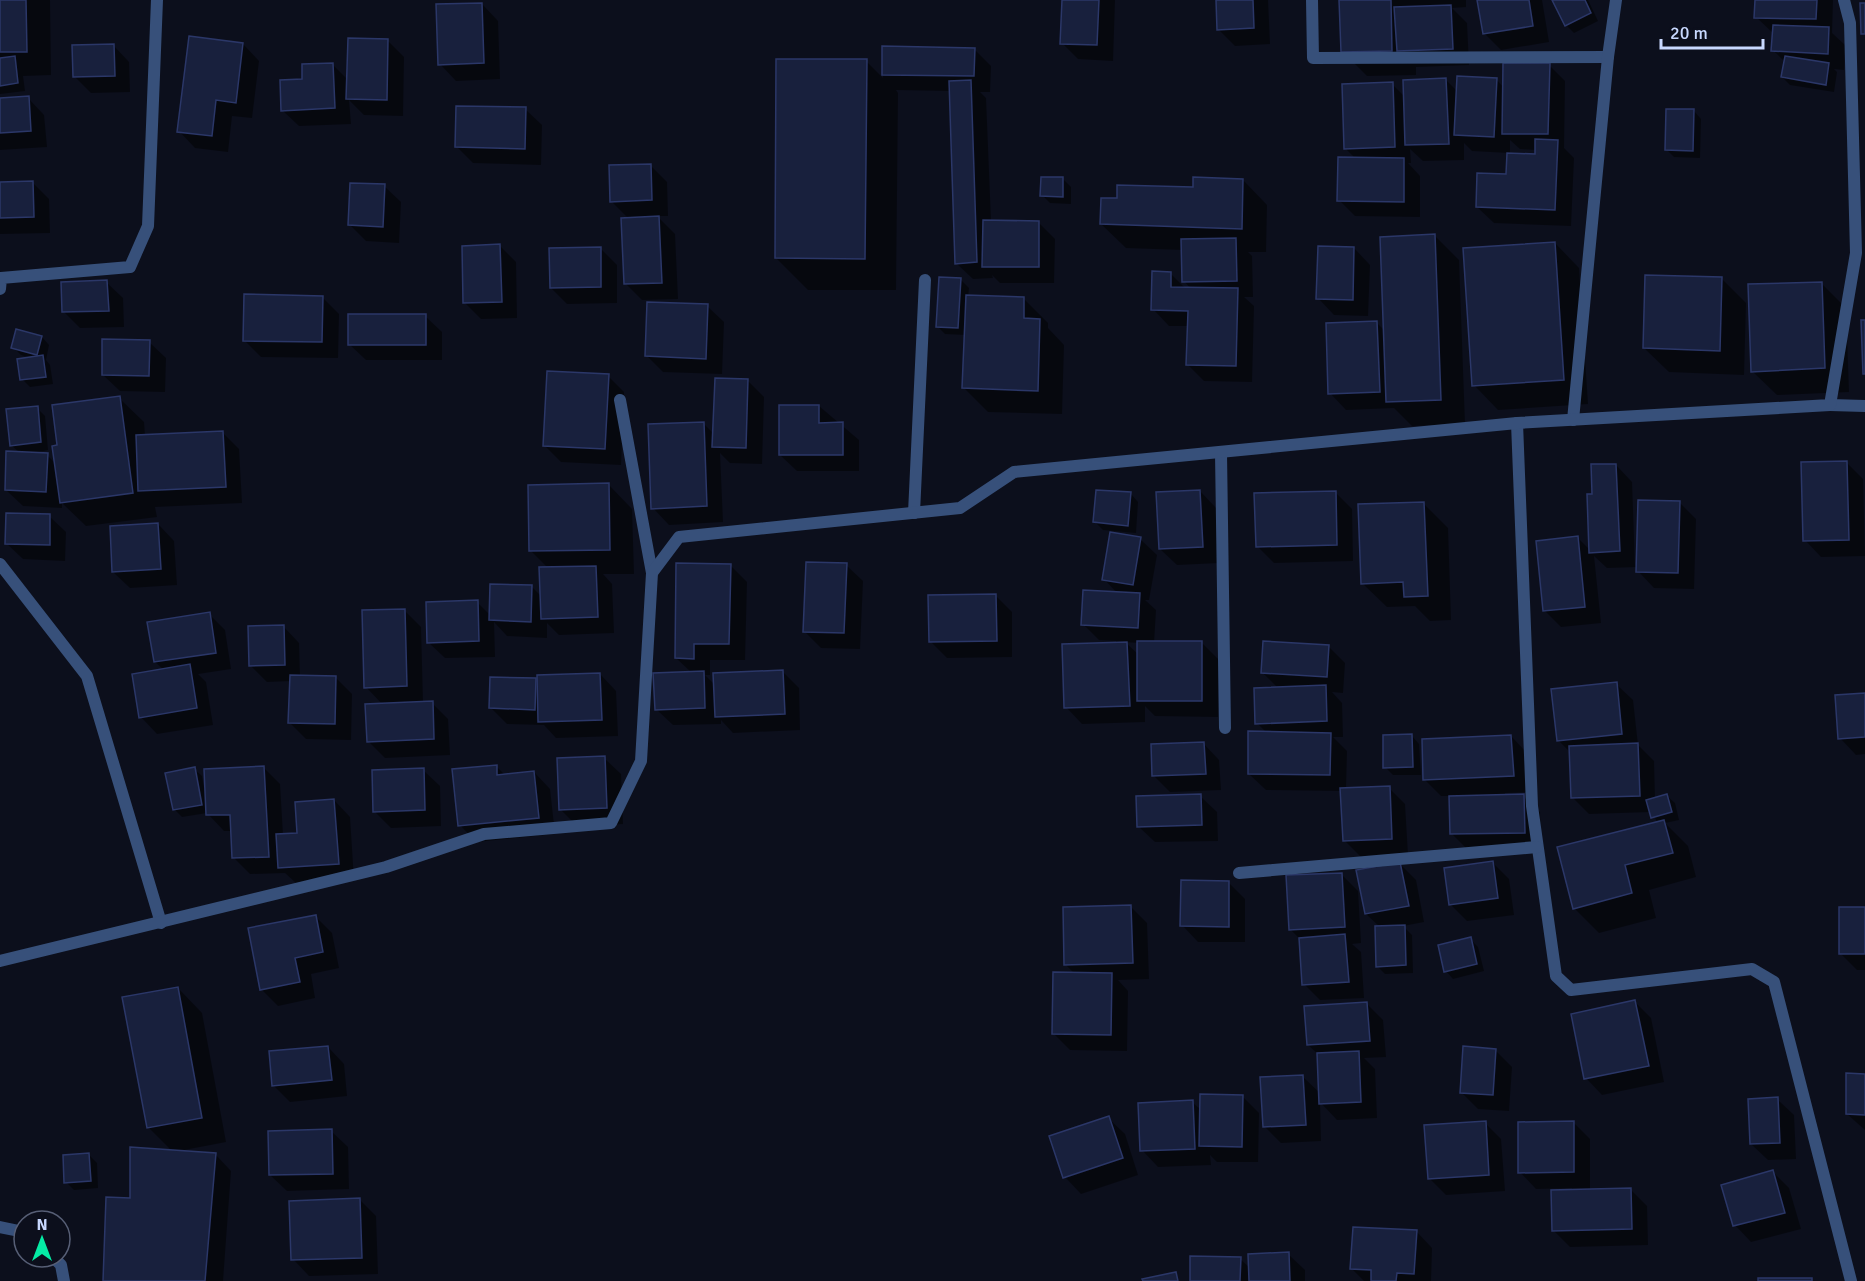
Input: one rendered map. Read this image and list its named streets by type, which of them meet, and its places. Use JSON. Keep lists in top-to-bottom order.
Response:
{
  "scale_bar": "20 m",
  "north": "top"
}
